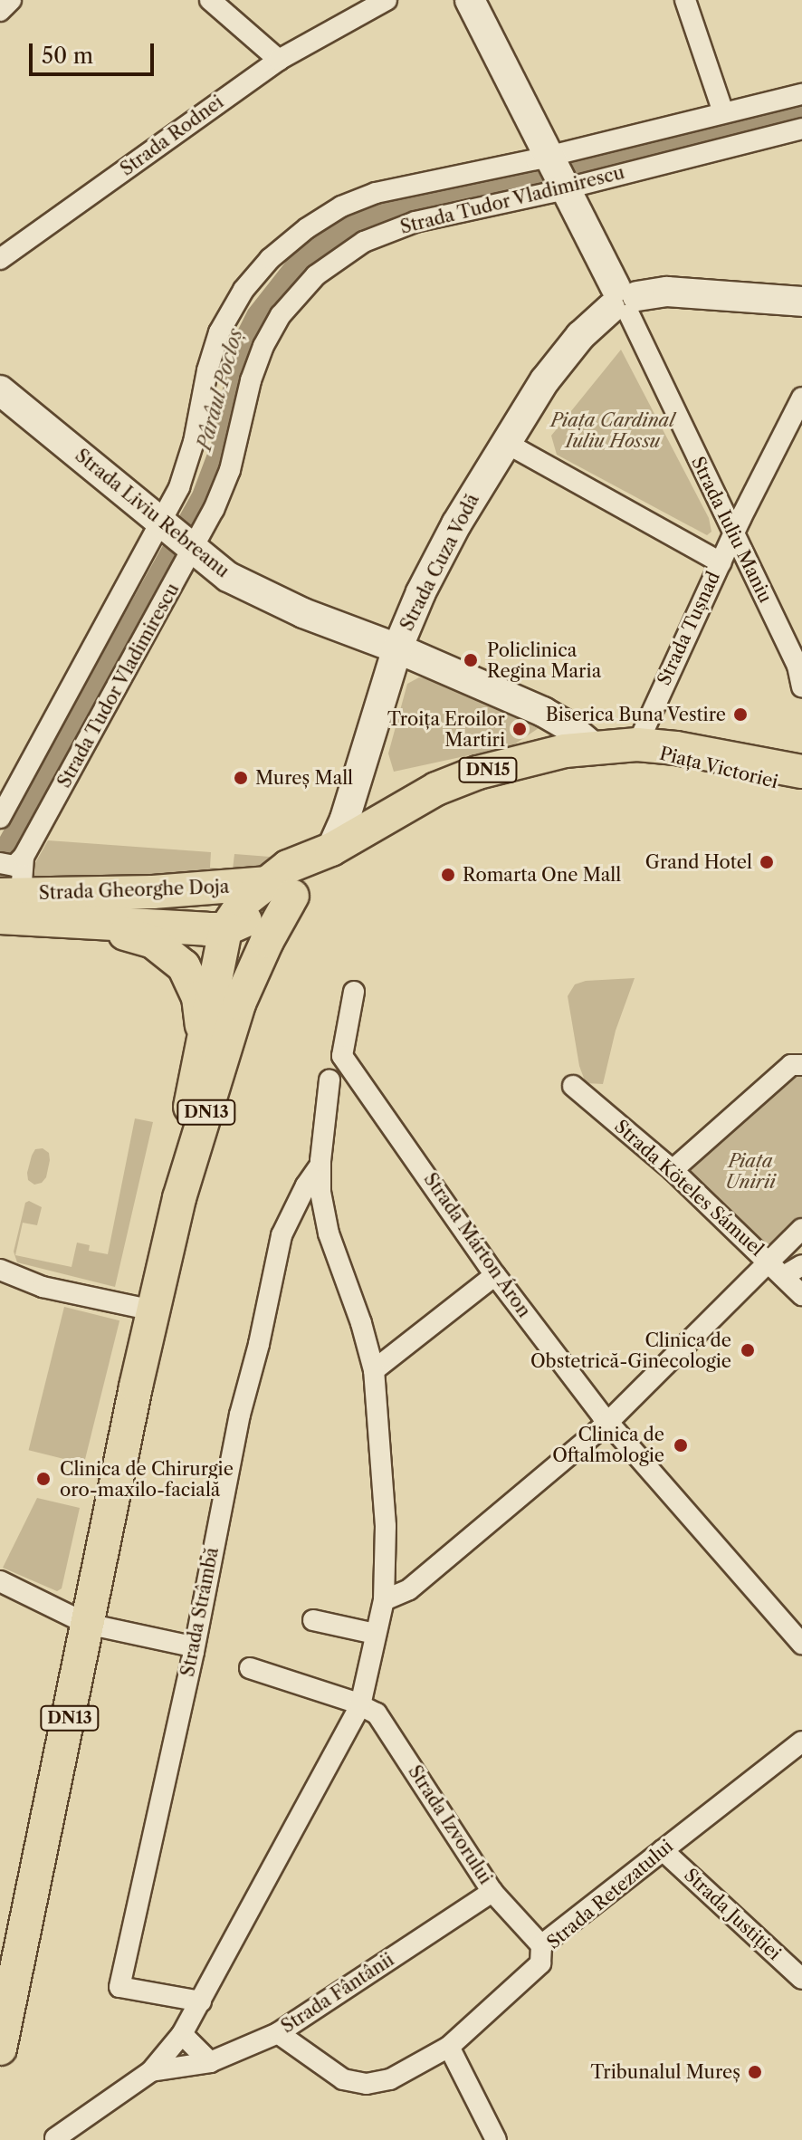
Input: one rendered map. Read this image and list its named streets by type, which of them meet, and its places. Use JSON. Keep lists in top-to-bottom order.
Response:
{
  "streets": {
    "main road": [
      "Piața Victoriei",
      "DN15",
      "Strada Gheorghe Doja",
      "DN13"
    ],
    "street": [
      "Strada Rodnei",
      "Strada Tudor Vladimirescu",
      "Strada Liviu Rebreanu",
      "Strada Iuliu Maniu",
      "Strada Cuza Vodă",
      "Strada Tușnad",
      "Strada Köteles Sámuel",
      "Strada Márton Áron",
      "Strada Strâmbă",
      "Strada Izvorului",
      "Strada Retezatului",
      "Strada Justiției",
      "Strada Fântânii"
    ]
  },
  "crossings": [
    ["Strada Tudor Vladimirescu", "Strada Liviu Rebreanu"],
    ["Strada Tudor Vladimirescu", "Strada Iuliu Maniu"],
    ["Strada Tudor Vladimirescu", "Strada Gheorghe Doja"],
    ["Strada Liviu Rebreanu", "Strada Cuza Vodă"],
    ["Strada Liviu Rebreanu", "Piața Victoriei"],
    ["Strada Iuliu Maniu", "Strada Cuza Vodă"],
    ["Strada Iuliu Maniu", "Strada Tușnad"],
    ["Strada Cuza Vodă", "Piața Victoriei"],
    ["Strada Tușnad", "Piața Victoriei"],
    ["Piața Victoriei", "Strada Gheorghe Doja"],
    ["Piața Victoriei", "DN13"],
    ["Strada Gheorghe Doja", "DN13"],
    ["Strada Strâmbă", "Strada Izvorului"],
    ["Strada Strâmbă", "Strada Fântânii"],
    ["Strada Izvorului", "Strada Retezatului"],
    ["Strada Izvorului", "Strada Fântânii"],
    ["Strada Retezatului", "Strada Justiției"],
    ["Strada Retezatului", "Strada Fântânii"]
  ],
  "water": ["Pârâul Pocloș"],
  "parks": ["Piața Cardinal Iuliu Hossu", "Piața Unirii"],
  "places": [
    "Policlinica Regina Maria",
    "Biserica Buna Vestire",
    "Troița Eroilor Martiri",
    "Mureș Mall",
    "Grand Hotel",
    "Romarta One Mall",
    "Clinica de Obstetrică-Ginecologie",
    "Clinica de Oftalmologie",
    "Clinica de Chirurgie oro-maxilo-facială",
    "Tribunalul Mureș"
  ],
  "scale_bar": "50 m"
}
